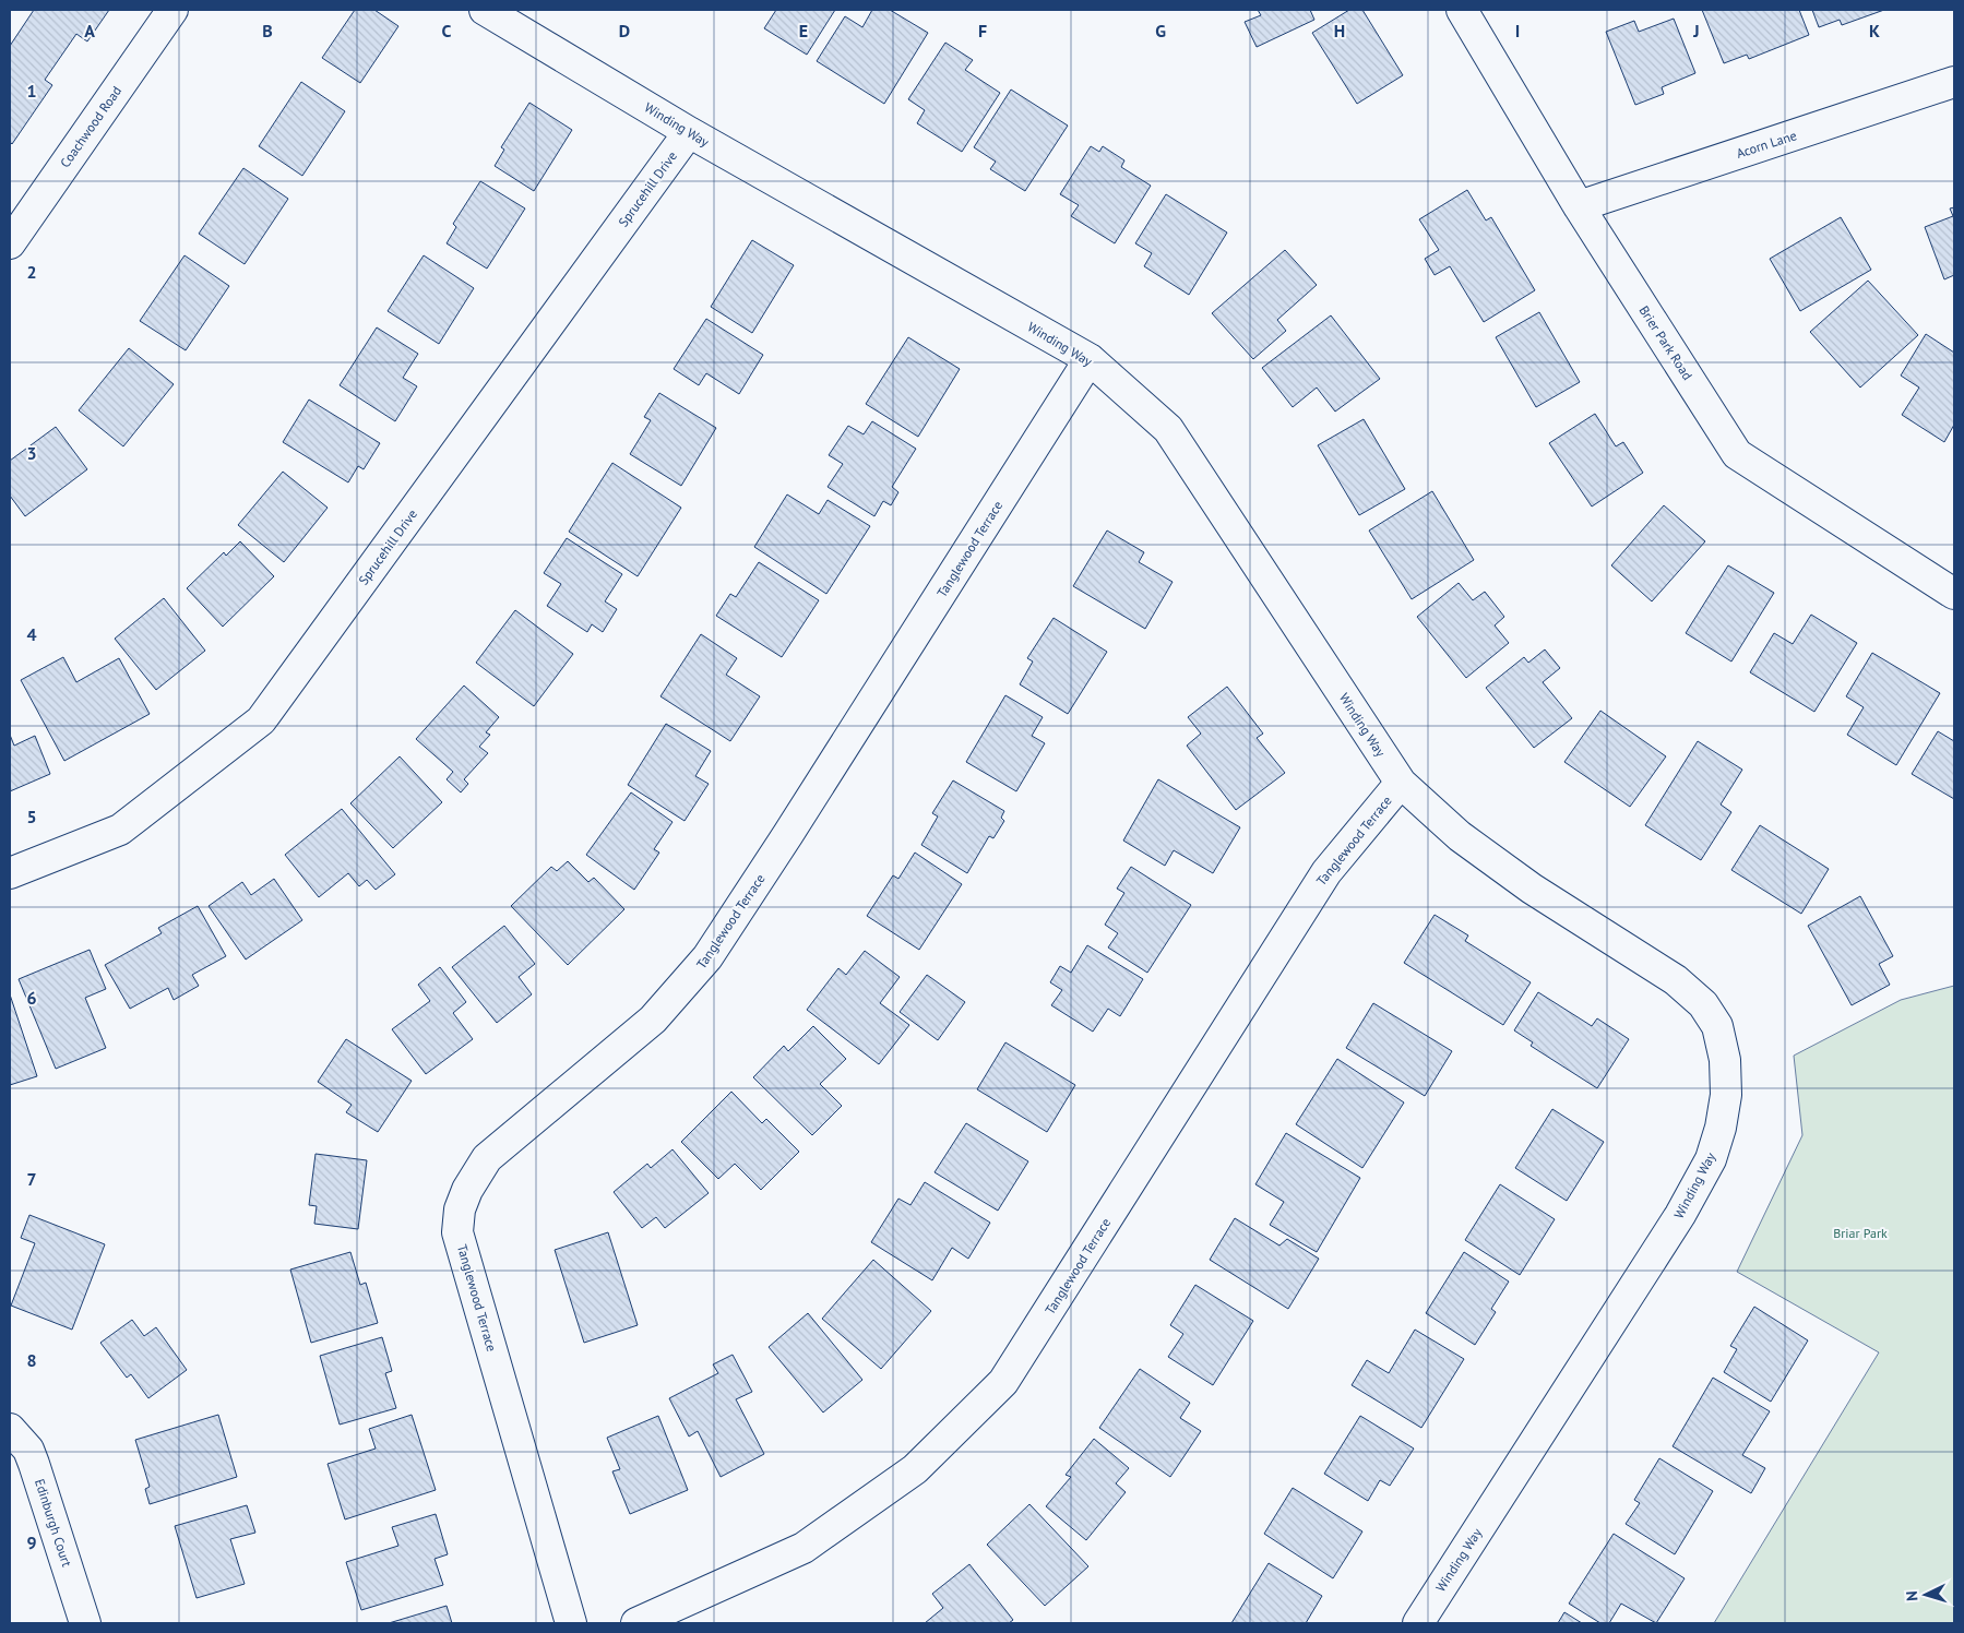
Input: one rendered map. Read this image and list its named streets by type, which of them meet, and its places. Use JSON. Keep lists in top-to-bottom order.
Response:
{
  "streets": {
    "street": [
      "Winding Way",
      "Coachwood Road",
      "Acorn Lane",
      "Sprucehill Drive",
      "Brier Park Road",
      "Tanglewood Terrace",
      "Edinburgh Court"
    ]
  },
  "crossings": [
    ["Winding Way", "Sprucehill Drive"],
    ["Winding Way", "Tanglewood Terrace"],
    ["Acorn Lane", "Brier Park Road"]
  ],
  "parks": ["Briar Park"],
  "north": "left",
  "grid": {
    "columns": [
      "A",
      "B",
      "C",
      "D",
      "E",
      "F",
      "G",
      "H",
      "I",
      "J",
      "K"
    ],
    "rows": [
      "1",
      "2",
      "3",
      "4",
      "5",
      "6",
      "7",
      "8",
      "9"
    ]
  }
}
